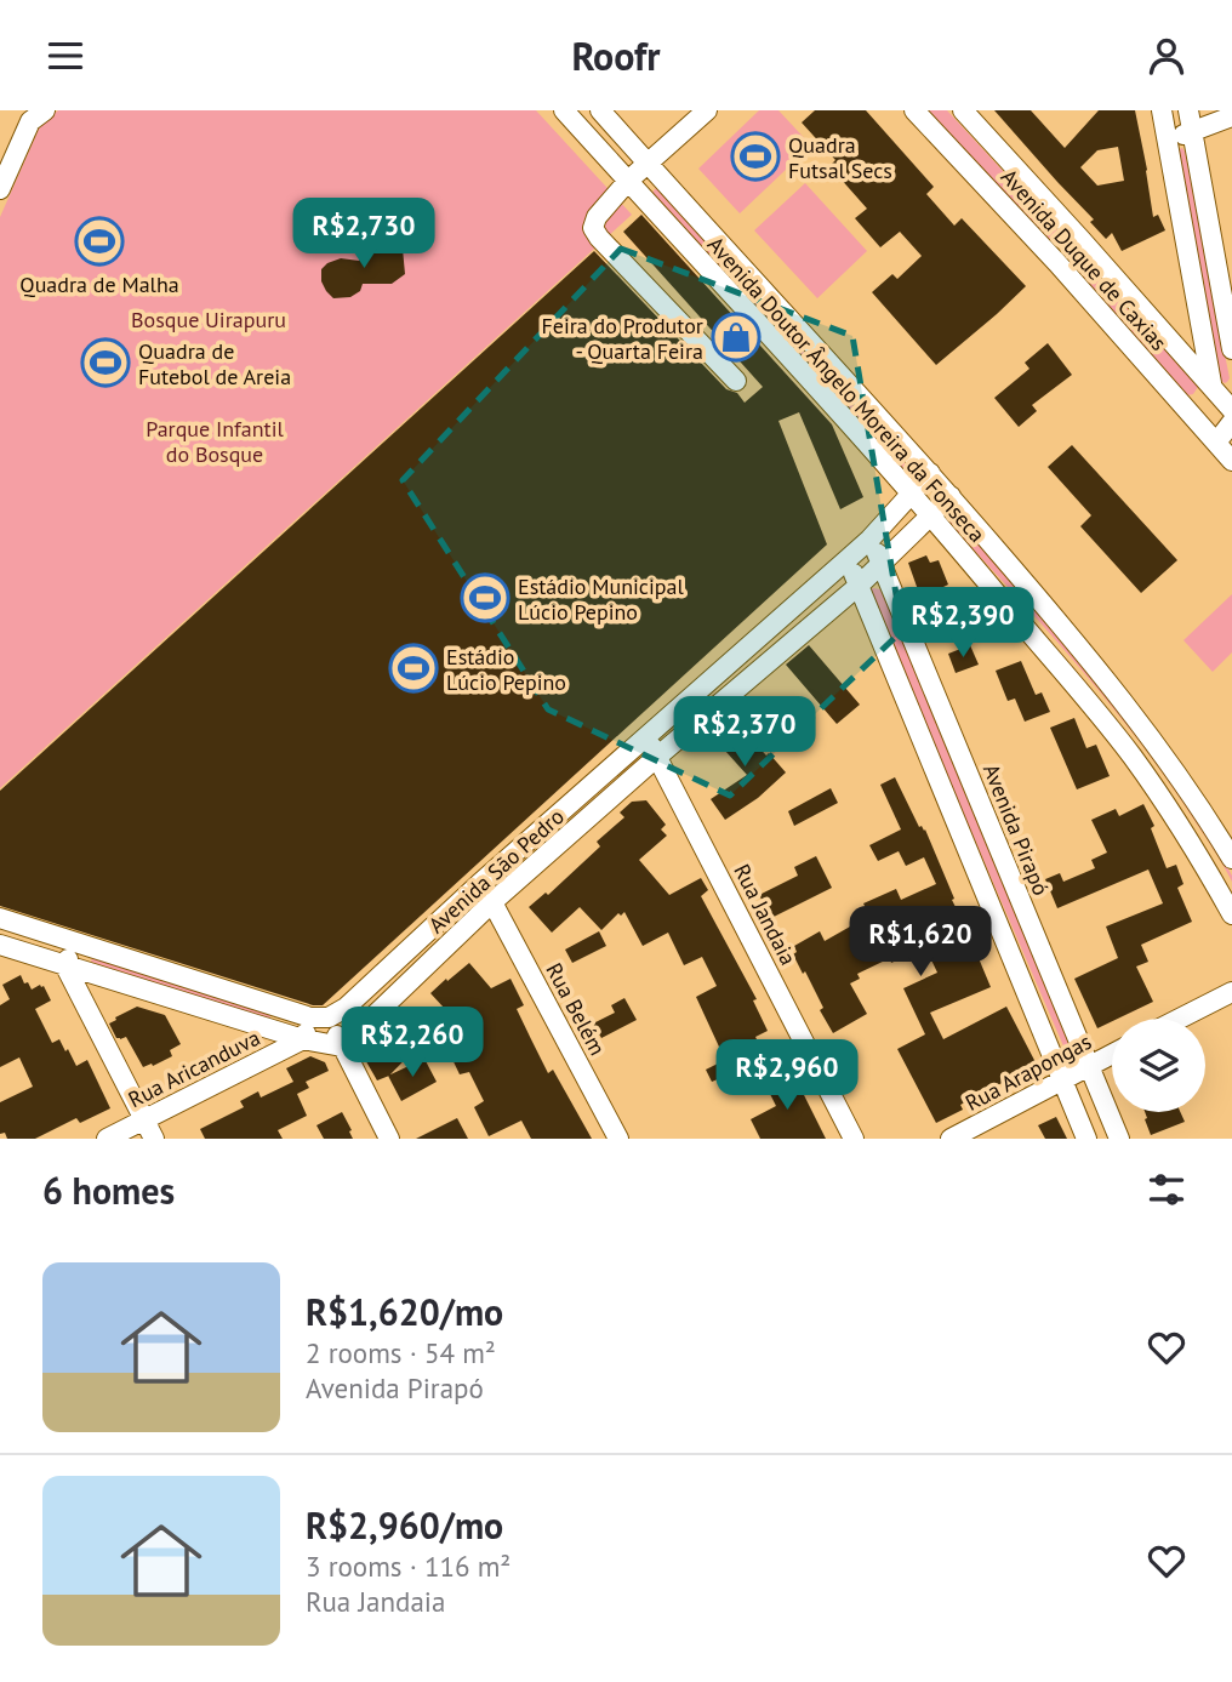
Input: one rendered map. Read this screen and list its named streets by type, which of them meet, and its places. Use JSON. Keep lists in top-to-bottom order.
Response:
{
  "streets": {
    "street": [
      "Avenida Duque de Caxias",
      "Avenida Doutor Ângelo Moreira da Fonseca",
      "Avenida Pirapó",
      "Avenida São Pedro",
      "Rua Jandaia",
      "Rua Belém",
      "Rua Aricanduva",
      "Rua Arapongas"
    ]
  },
  "crossings": [
    ["Avenida Doutor Ângelo Moreira da Fonseca", "Avenida São Pedro"],
    ["Avenida Pirapó", "Avenida São Pedro"],
    ["Avenida Pirapó", "Rua Arapongas"],
    ["Avenida São Pedro", "Rua Jandaia"],
    ["Avenida São Pedro", "Rua Belém"]
  ],
  "parks": ["Bosque Uirapuru", "Parque Infantil do Bosque"],
  "places": {
    "sports": [
      "Quadra Futsal Secs",
      "Quadra de Malha",
      "Quadra de Futebol de Areia",
      "Estádio Municipal Lúcio Pepino",
      "Estádio Lúcio Pepino"
    ],
    "shop": ["Feira do Produtor - Quarta Feira"]
  },
  "page": {
    "header": "Roofr",
    "price": [
      "R$2,730",
      "R$2,390",
      "R$2,370",
      "R$1,620",
      "R$2,260",
      "R$2,960"
    ],
    "heading": "6 homes",
    "list": [
      {
        "name": "R$1,620/mo",
        "note": "2 rooms · 54 m² · Avenida Pirapó"
      },
      {
        "name": "R$2,960/mo",
        "note": "3 rooms · 116 m² · Rua Jandaia"
      }
    ]
  }
}
